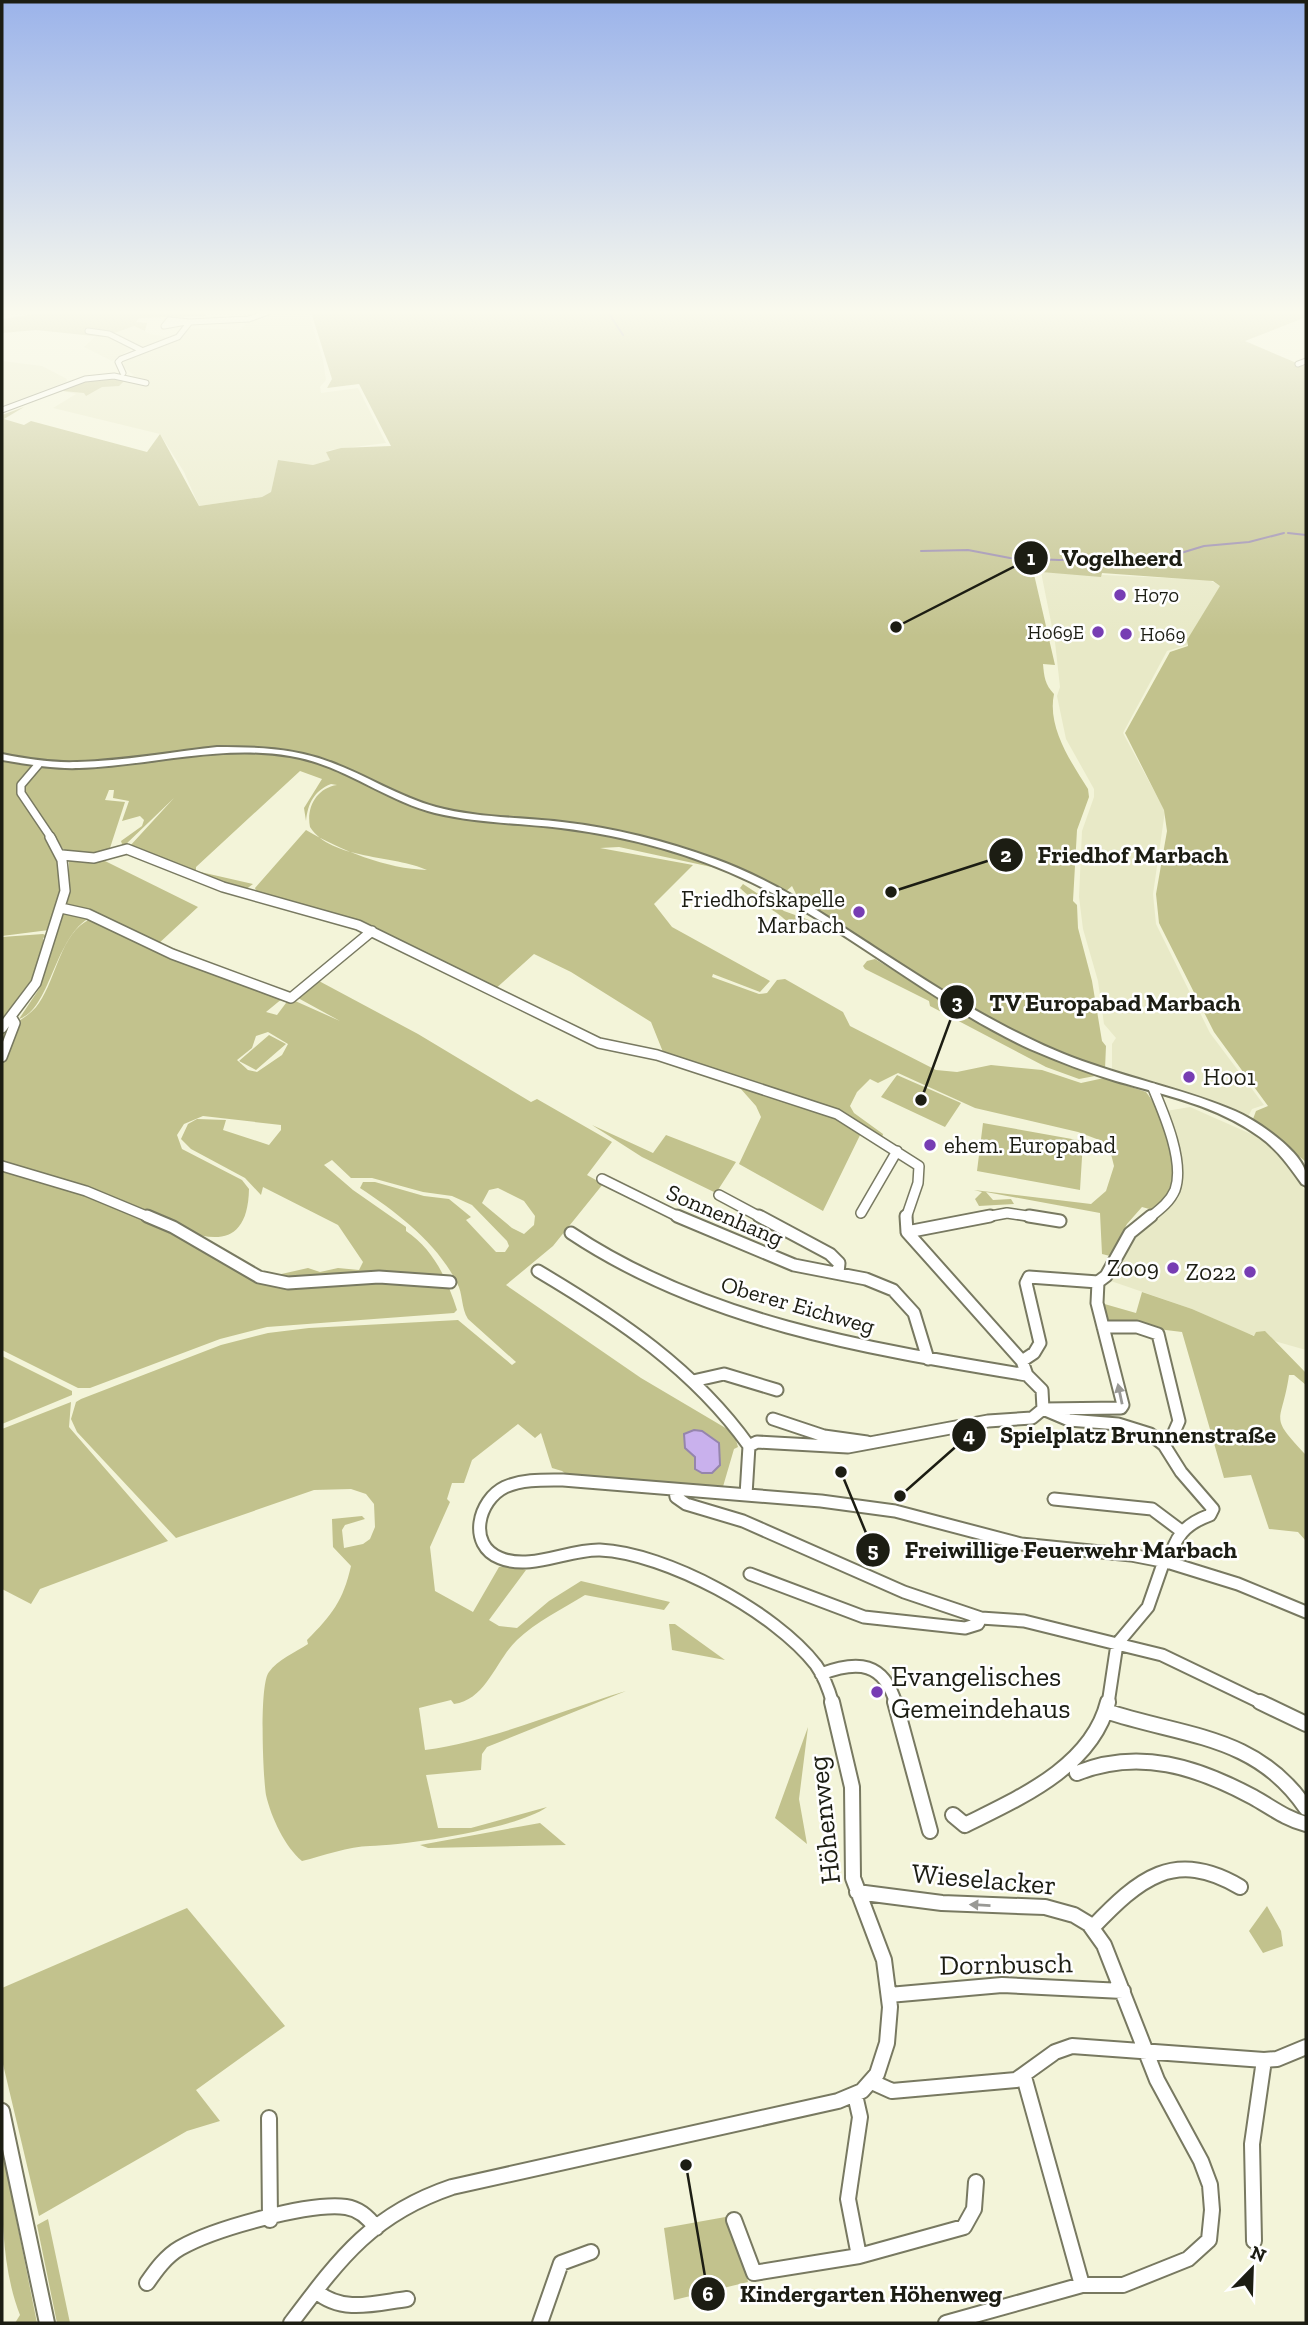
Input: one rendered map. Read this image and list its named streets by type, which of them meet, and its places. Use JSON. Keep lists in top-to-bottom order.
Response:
{
  "streets": {
    "street": [
      "Sonnenhang",
      "Oberer Eichweg",
      "Höhenweg",
      "Wieselacker",
      "Dornbusch"
    ]
  },
  "crossings": [
    ["Sonnenhang", "Oberer Eichweg"],
    ["Höhenweg", "Wieselacker"],
    ["Höhenweg", "Dornbusch"]
  ],
  "one_way": ["Wieselacker"],
  "places": [
    "H070",
    "Vogelheerd",
    "H069E",
    "H069",
    "Friedhof Marbach",
    "Friedhofskapelle Marbach",
    "H001",
    "TV Europabad Marbach",
    "ehem. Europabad",
    "Z009",
    "Z022",
    "Freiwillige Feuerwehr Marbach",
    "Spielplatz Brunnenstraße",
    "Evangelisches Gemeindehaus",
    "Kindergarten Höhenweg"
  ],
  "north": "top right"
}
